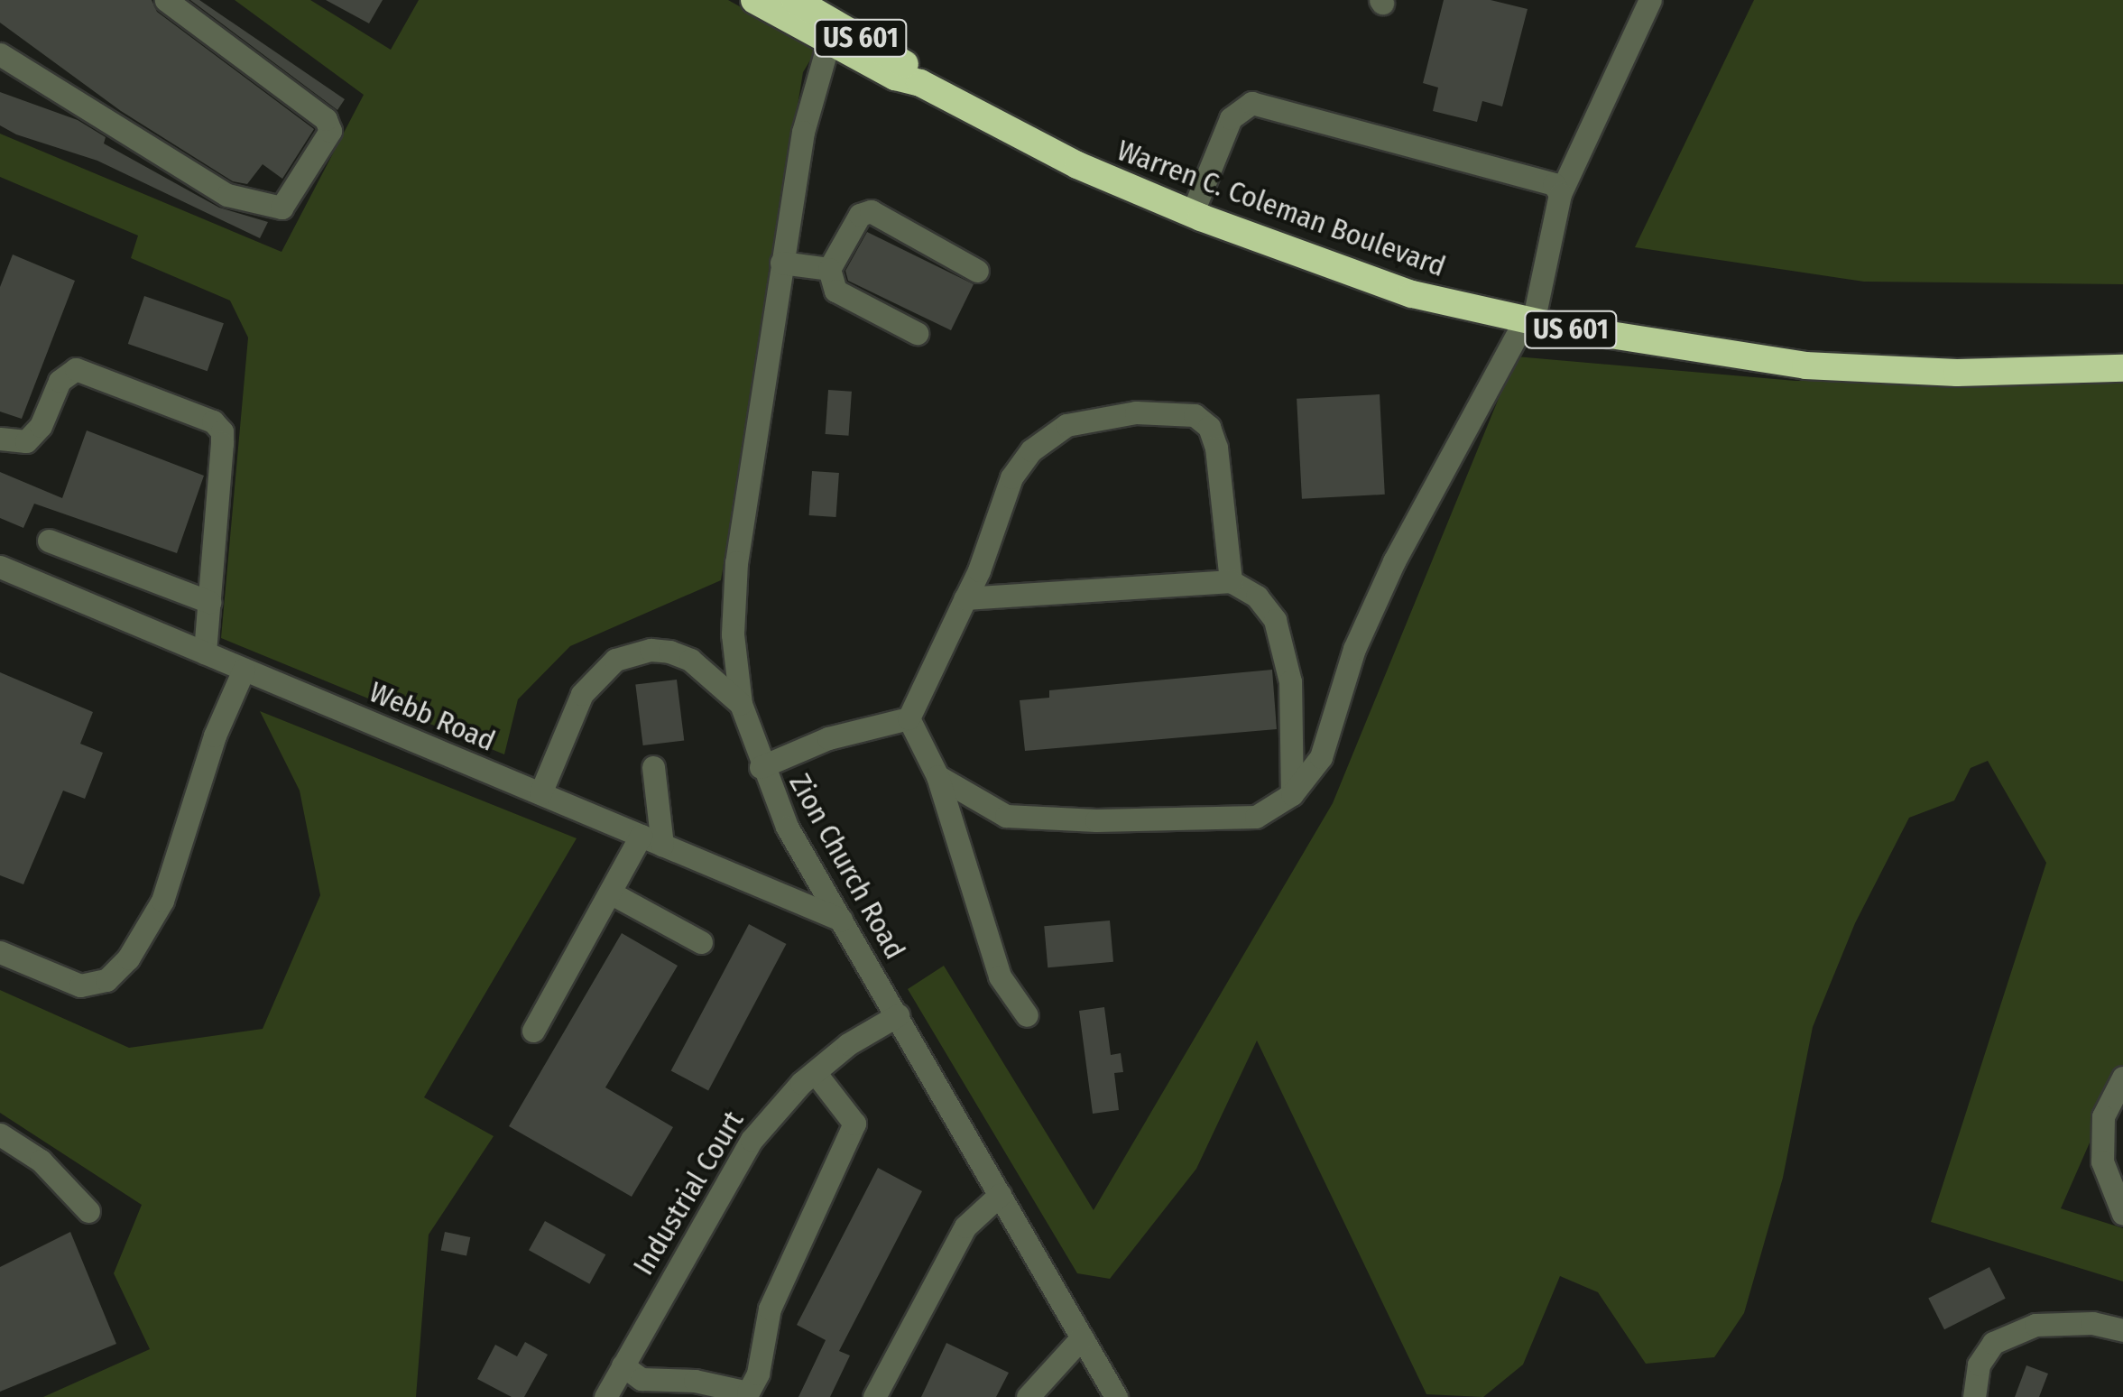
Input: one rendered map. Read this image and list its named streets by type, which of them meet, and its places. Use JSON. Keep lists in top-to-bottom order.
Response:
{
  "streets": {
    "highway": ["US 601", "Warren C. Coleman Boulevard"],
    "street": ["Webb Road", "Zion Church Road", "Industrial Court"]
  },
  "crossings": [
    ["Warren C. Coleman Boulevard", "Zion Church Road"],
    ["Webb Road", "Zion Church Road"],
    ["Zion Church Road", "Industrial Court"]
  ]
}
